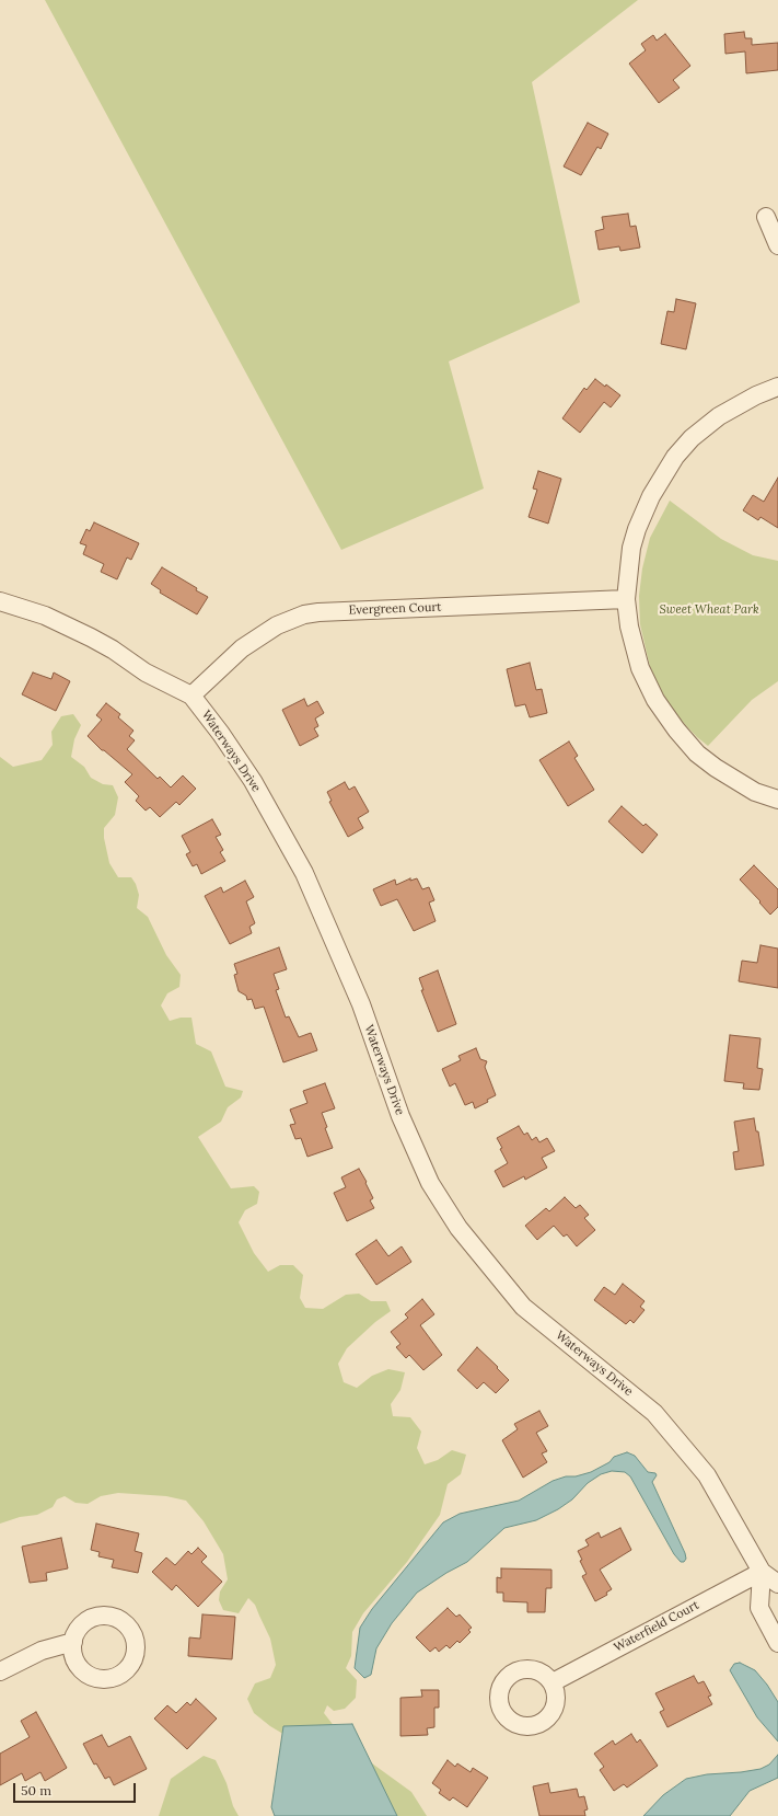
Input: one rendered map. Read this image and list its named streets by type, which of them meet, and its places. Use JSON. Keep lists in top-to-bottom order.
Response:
{
  "streets": {
    "street": ["Evergreen Court", "Waterways Drive", "Waterfield Court"]
  },
  "crossings": [
    ["Evergreen Court", "Waterways Drive"],
    ["Waterways Drive", "Waterfield Court"]
  ],
  "parks": ["Sweet Wheat Park"],
  "scale_bar": "50 m"
}
